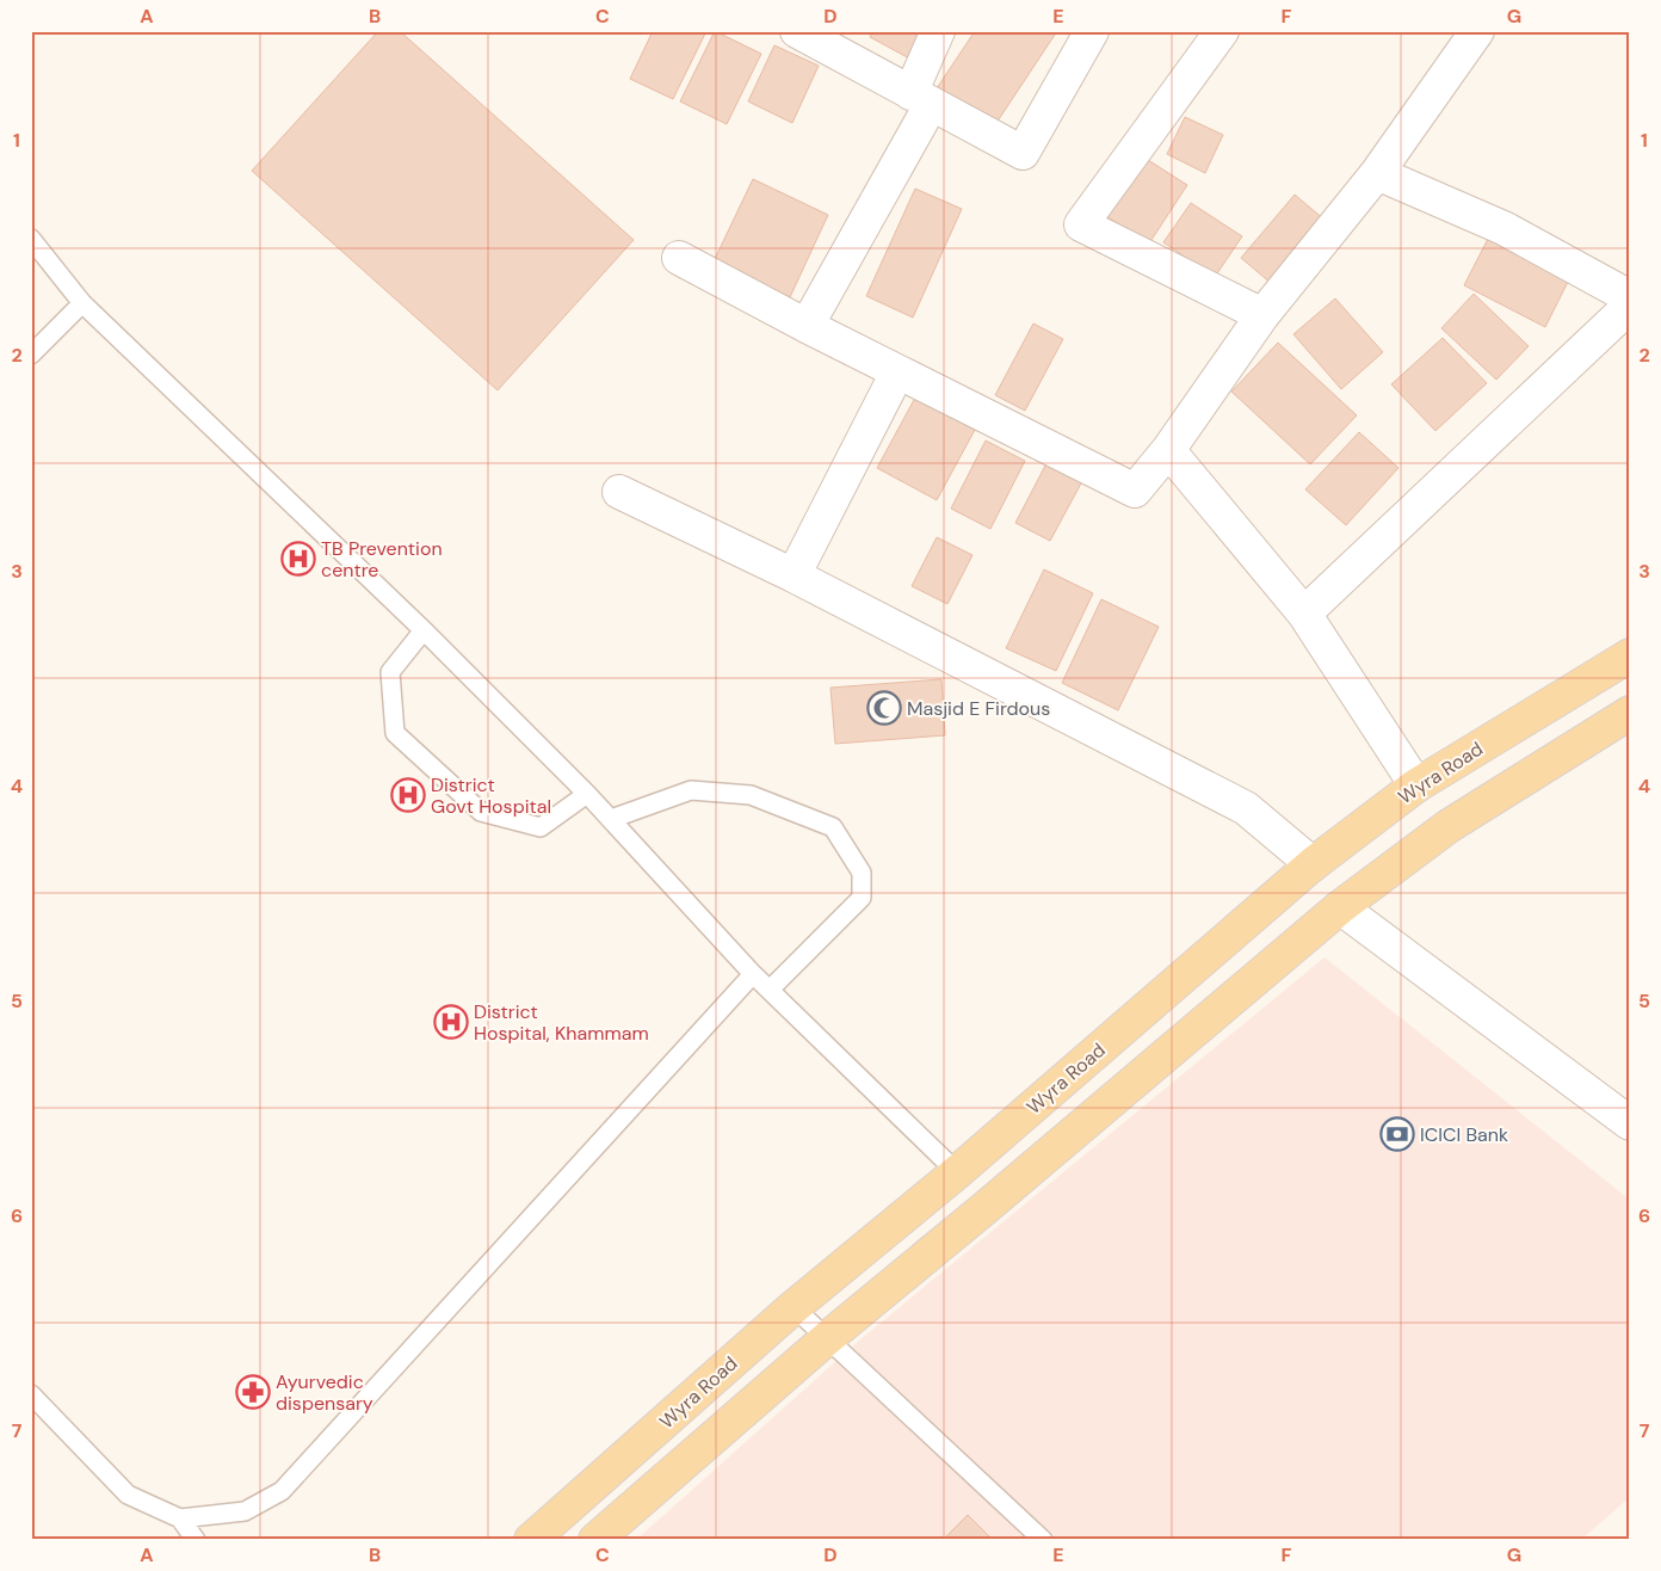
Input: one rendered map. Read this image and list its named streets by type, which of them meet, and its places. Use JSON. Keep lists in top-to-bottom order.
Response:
{
  "streets": {
    "main road": ["Wyra Road"]
  },
  "places": {
    "hospital": ["TB Prevention centre", "District Govt Hospital", "District Hospital, Khammam"],
    "mosque": ["Masjid E Firdous"],
    "bank": ["ICICI Bank"],
    "pharmacy": ["Ayurvedic dispensary"]
  },
  "grid": {
    "columns": [
      "A",
      "B",
      "C",
      "D",
      "E",
      "F",
      "G"
    ],
    "rows": [
      "1",
      "2",
      "3",
      "4",
      "5",
      "6",
      "7"
    ]
  }
}
